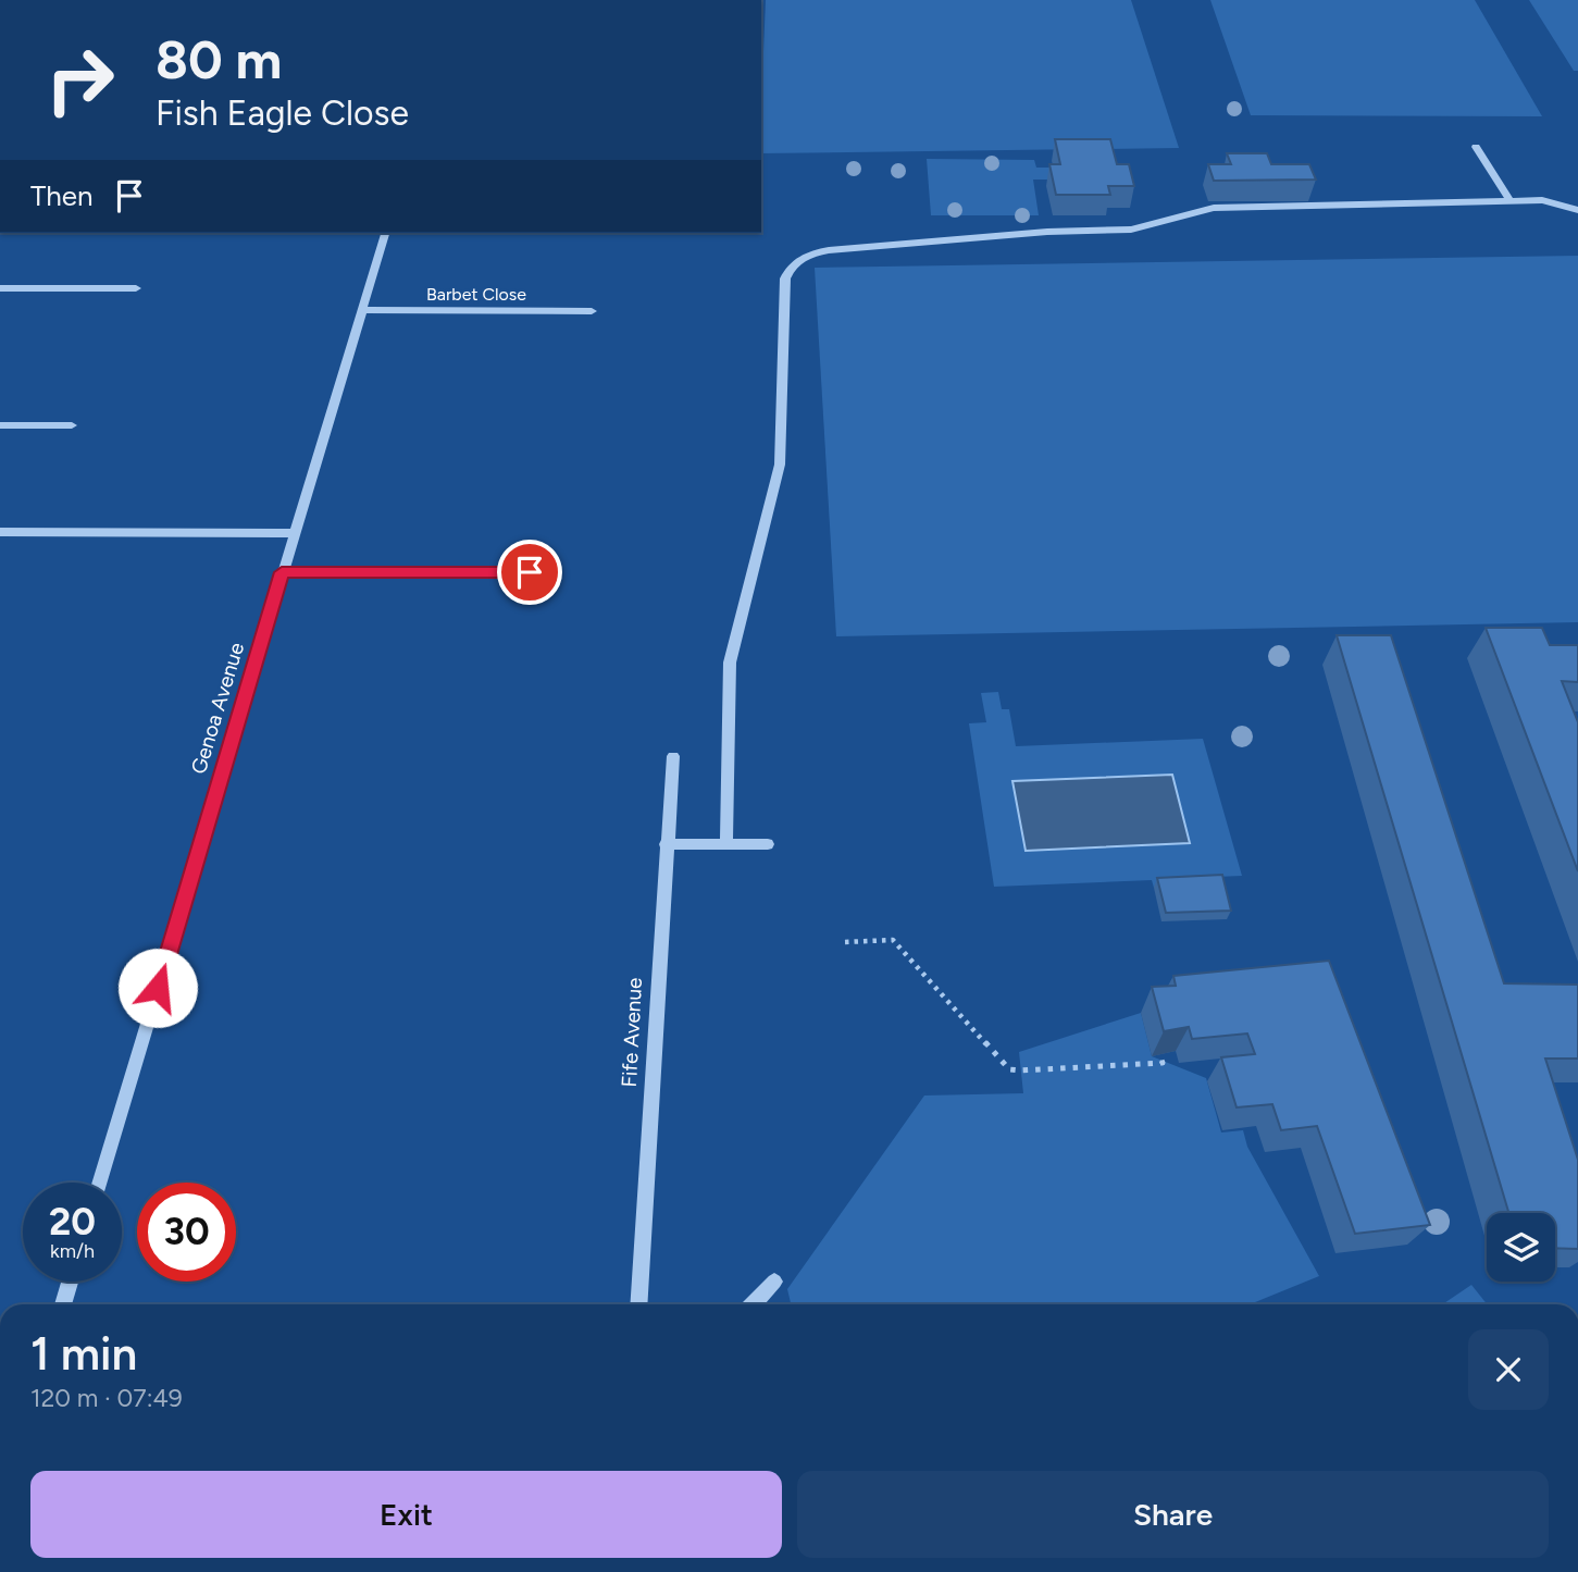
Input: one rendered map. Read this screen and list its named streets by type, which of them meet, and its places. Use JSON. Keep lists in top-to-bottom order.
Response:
{
  "streets": {
    "street": ["Barbet Close", "Genoa Avenue", "Fife Avenue"]
  },
  "crossings": [
    ["Barbet Close", "Genoa Avenue"]
  ],
  "page": {
    "turn": ["80 m", "Fish Eagle Close"],
    "then": "Then",
    "speed": "20 km/h",
    "limit": "30",
    "heading": ["1 min", "120 m · 07:49"],
    "buttons": ["Exit", "Share"]
  }
}
